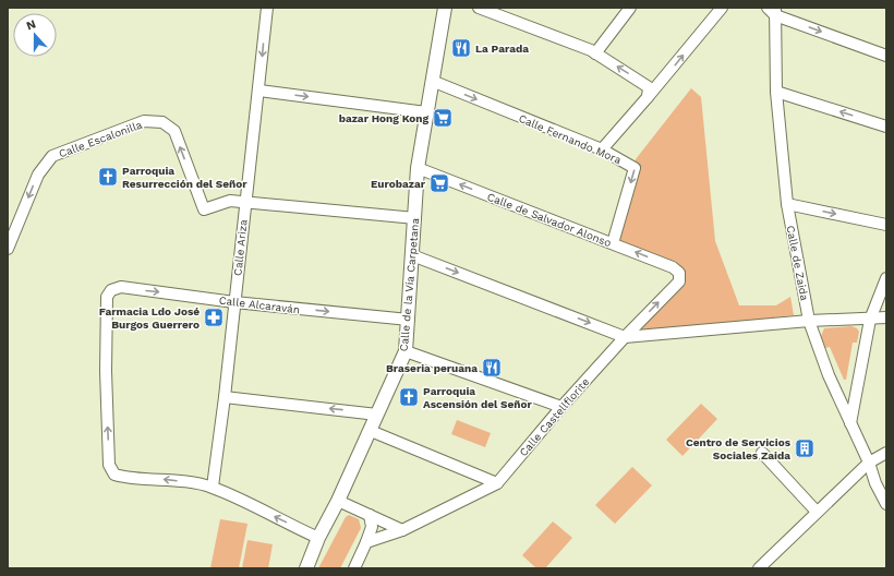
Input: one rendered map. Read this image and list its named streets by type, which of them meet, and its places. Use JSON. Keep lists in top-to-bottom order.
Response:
{
  "streets": {
    "street": [
      "Calle Escalonilla",
      "Calle Fernando Mora",
      "Calle de Salvador Alonso",
      "Calle Ariza",
      "Calle de Zaida",
      "Calle de la Vía Carpetana",
      "Calle Alcaraván",
      "Calle Castellflorite"
    ]
  },
  "crossings": [
    ["Calle Escalonilla", "Calle Ariza"],
    ["Calle Fernando Mora", "Calle de Salvador Alonso"],
    ["Calle Fernando Mora", "Calle de la Vía Carpetana"],
    ["Calle de Salvador Alonso", "Calle de la Vía Carpetana"],
    ["Calle de Salvador Alonso", "Calle Castellflorite"],
    ["Calle Ariza", "Calle Alcaraván"],
    ["Calle de la Vía Carpetana", "Calle Alcaraván"]
  ],
  "places": {
    "restaurant": ["La Parada", "Braseria peruana"],
    "supermarket": ["bazar Hong Kong", "Eurobazar"],
    "church": ["Parroquia Resurrección del Señor", "Parroquia Ascensión del Señor"],
    "pharmacy": ["Farmacia Ldo José Burgos Guerrero"],
    "building": ["Centro de Servicios Sociales Zaida"]
  },
  "north": "top"
}
